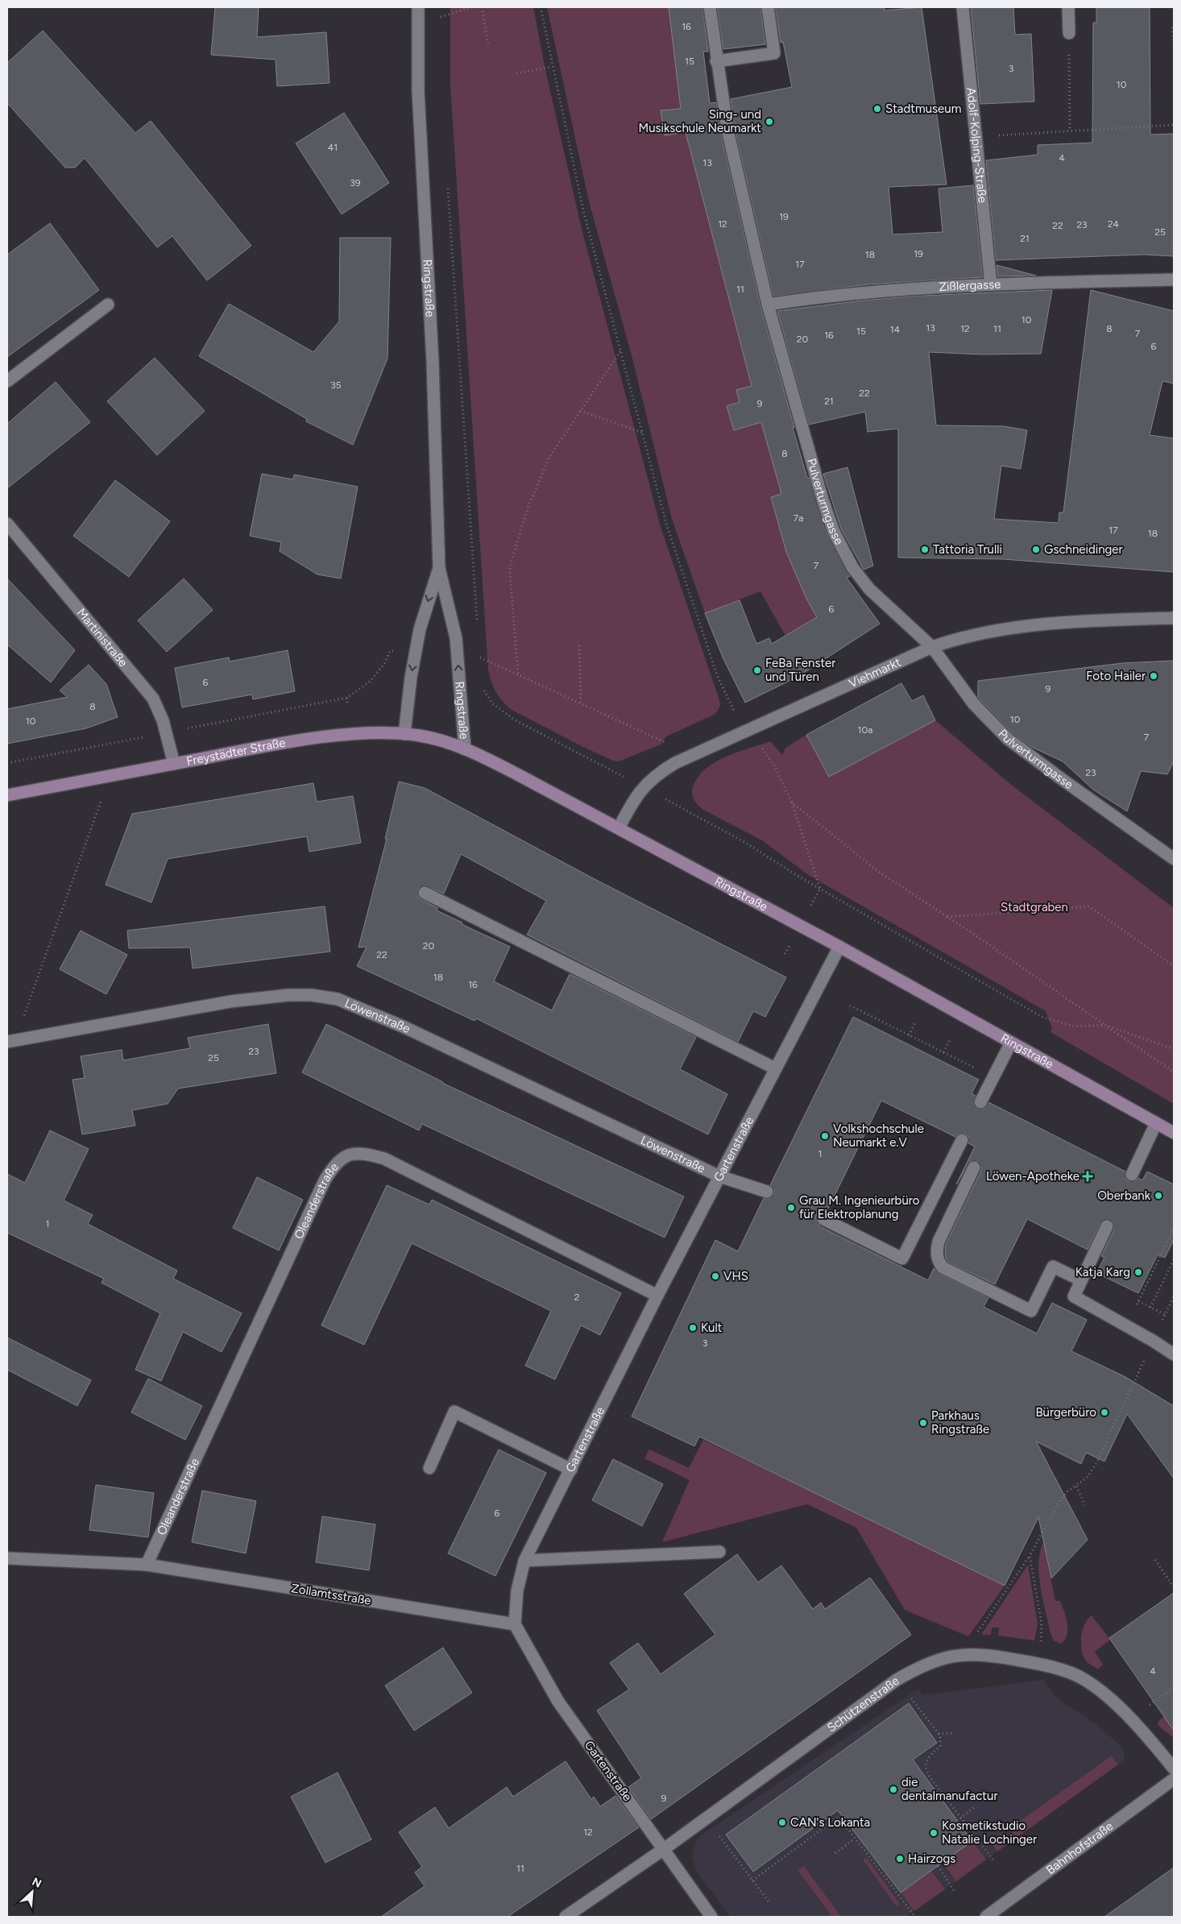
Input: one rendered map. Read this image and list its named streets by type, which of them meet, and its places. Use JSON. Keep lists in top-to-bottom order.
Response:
{
  "streets": {
    "main road": ["Ringstraße", "Freystädter Straße"],
    "street": [
      "Adolf-Kolping-Straße",
      "Zißlergasse",
      "Pulverturmgasse",
      "Martinistraße",
      "Viehmarkt",
      "Löwenstraße",
      "Gartenstraße",
      "Oleanderstraße",
      "Zollamtsstraße",
      "Schützenstraße",
      "Bahnhofstraße"
    ]
  },
  "crossings": [
    ["Adolf-Kolping-Straße", "Zißlergasse"],
    ["Zißlergasse", "Pulverturmgasse"],
    ["Ringstraße", "Viehmarkt"],
    ["Ringstraße", "Freystädter Straße"],
    ["Ringstraße", "Gartenstraße"],
    ["Pulverturmgasse", "Viehmarkt"],
    ["Martinistraße", "Freystädter Straße"],
    ["Löwenstraße", "Gartenstraße"],
    ["Gartenstraße", "Oleanderstraße"],
    ["Gartenstraße", "Zollamtsstraße"],
    ["Gartenstraße", "Schützenstraße"],
    ["Oleanderstraße", "Zollamtsstraße"]
  ],
  "parks": ["Stadtgraben"],
  "places": {
    "other": [
      "Stadtmuseum",
      "Sing- und Musikschule Neumarkt",
      "Tattoria Trulli",
      "Gschneidinger",
      "FeBa Fenster und Türen",
      "Foto Hailer",
      "Volkshochschule Neumarkt e.V",
      "Oberbank",
      "Grau M. Ingenieurbüro für Elektroplanung",
      "Katja Karg",
      "VHS",
      "Kult",
      "Bürgerbüro",
      "Parkhaus Ringstraße",
      "die dentalmanufactur",
      "CAN's Lokanta",
      "Kosmetikstudio Natalie Lochinger",
      "Hairzogs"
    ],
    "health": ["Löwen-Apotheke"]
  },
  "house_numbers": [
    "16",
    "15",
    "3",
    "10",
    "41",
    "4",
    "13",
    "39",
    "19",
    "12",
    "24",
    "23",
    "22",
    "25",
    "21",
    "19",
    "18",
    "17",
    "11",
    "10",
    "13",
    "12",
    "11",
    "8",
    "14",
    "15",
    "7",
    "16",
    "20",
    "6",
    "35",
    "22",
    "21",
    "9",
    "8",
    "7a",
    "17",
    "18",
    "7",
    "6",
    "6",
    "9",
    "8",
    "10",
    "10",
    "10a",
    "7",
    "23",
    "20",
    "22",
    "18",
    "16",
    "23",
    "25",
    "1",
    "1",
    "2",
    "3",
    "6",
    "4",
    "9",
    "12",
    "11"
  ],
  "north": "top right"
}
